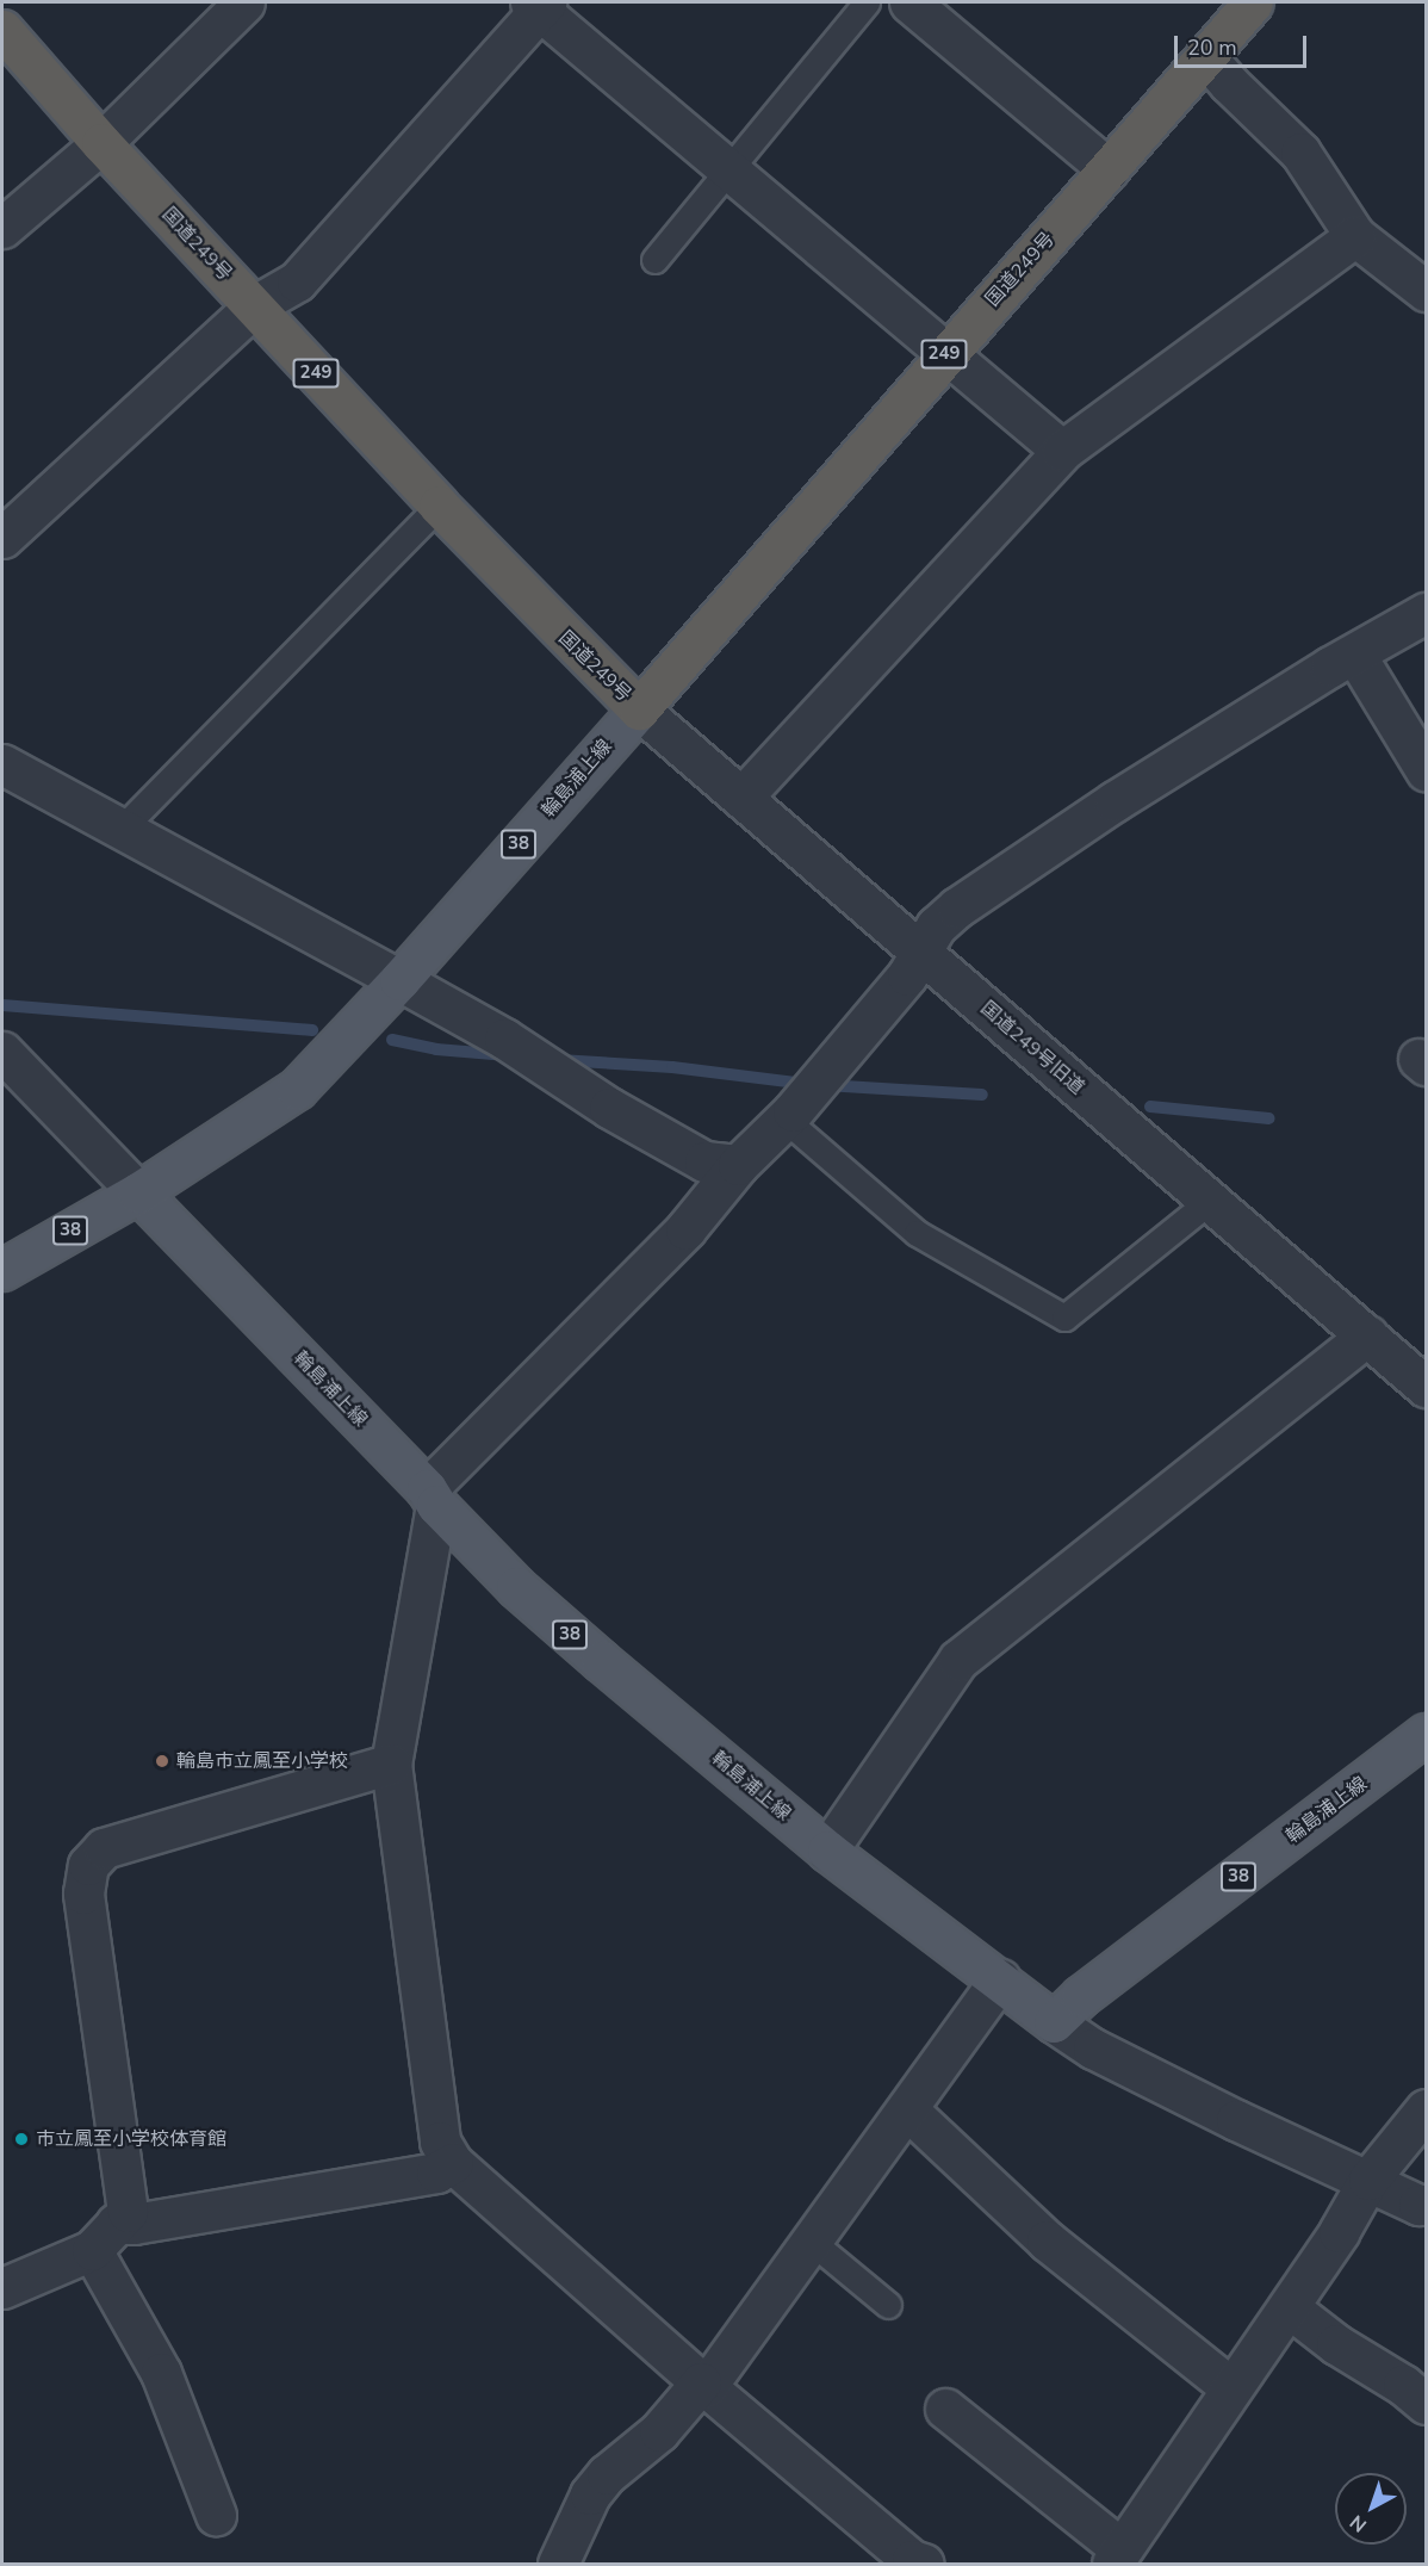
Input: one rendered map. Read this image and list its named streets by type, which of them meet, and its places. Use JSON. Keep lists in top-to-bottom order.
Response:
{
  "streets": {
    "highway": ["国道249号", "249"],
    "main road": ["輪島浦上線", "38"],
    "street": ["国道249号旧道"]
  },
  "crossings": [
    ["国道249号", "輪島浦上線"],
    ["国道249号", "国道249号旧道"],
    ["輪島浦上線", "国道249号旧道"]
  ],
  "places": ["輪島市立鳳至小学校", "市立鳳至小学校体育館"],
  "scale_bar": "20 m",
  "north": "bottom left"
}
